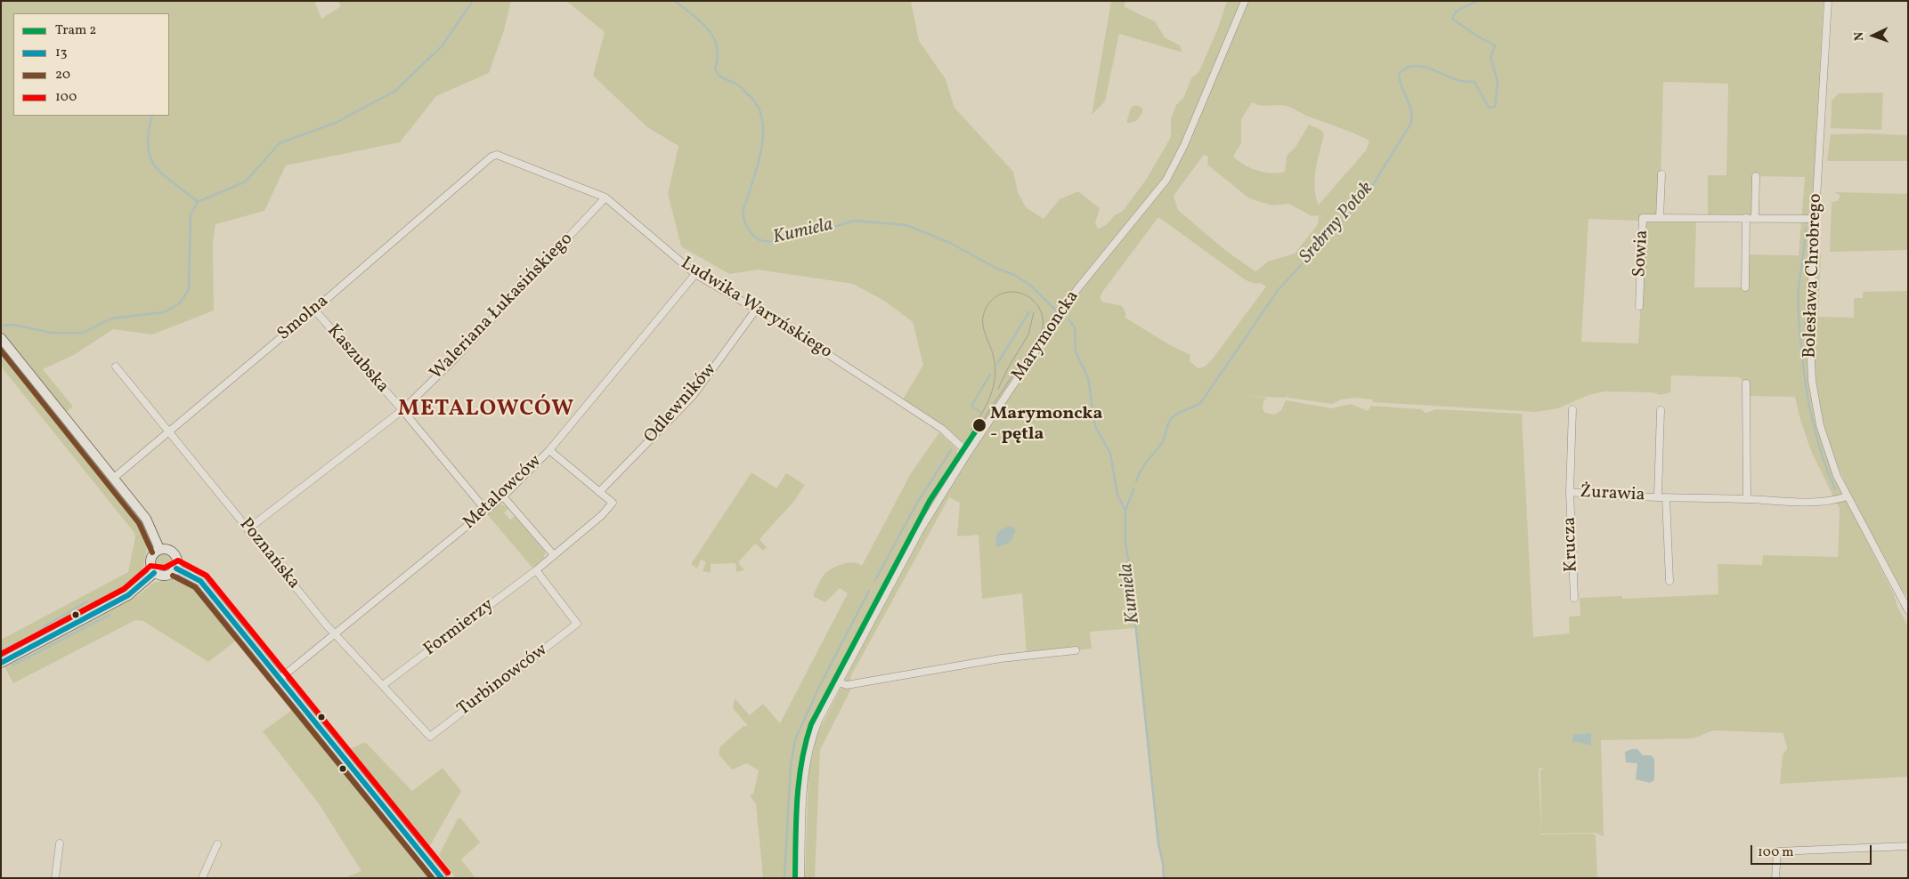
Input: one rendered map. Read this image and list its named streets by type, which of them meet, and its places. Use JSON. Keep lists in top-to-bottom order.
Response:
{
  "streets": {
    "street": [
      "Sowia",
      "Bolesława Chrobrego",
      "Waleriana Łukasińskiego",
      "Ludwika Waryńskiego",
      "Smolna",
      "Marymoncka",
      "Kaszubska",
      "Odlewników",
      "Metalowców",
      "Żurawia",
      "Krucza",
      "Poznańska",
      "Formierzy",
      "Turbinowców"
    ]
  },
  "crossings": [
    ["Sowia", "Bolesława Chrobrego"],
    ["Bolesława Chrobrego", "Żurawia"],
    ["Waleriana Łukasińskiego", "Ludwika Waryńskiego"],
    ["Waleriana Łukasińskiego", "Kaszubska"],
    ["Waleriana Łukasińskiego", "Poznańska"],
    ["Ludwika Waryńskiego", "Smolna"],
    ["Ludwika Waryńskiego", "Marymoncka"],
    ["Ludwika Waryńskiego", "Odlewników"],
    ["Ludwika Waryńskiego", "Metalowców"],
    ["Smolna", "Kaszubska"],
    ["Smolna", "Poznańska"],
    ["Kaszubska", "Metalowców"],
    ["Metalowców", "Poznańska"],
    ["Żurawia", "Krucza"],
    ["Poznańska", "Formierzy"],
    ["Poznańska", "Turbinowców"],
    ["Formierzy", "Turbinowców"]
  ],
  "districts": ["METALOWCÓW"],
  "water": ["Srebrny Potok", "Kumiela"],
  "places": ["Marymoncka - pętla"],
  "lines": [
    "transit line 20",
    "tram line 2",
    "transit line 100",
    "transit line 13"
  ],
  "legend": [
    "Tram 2",
    "13",
    "20",
    "100"
  ],
  "scale_bar": "100 m",
  "north": "left"
}
